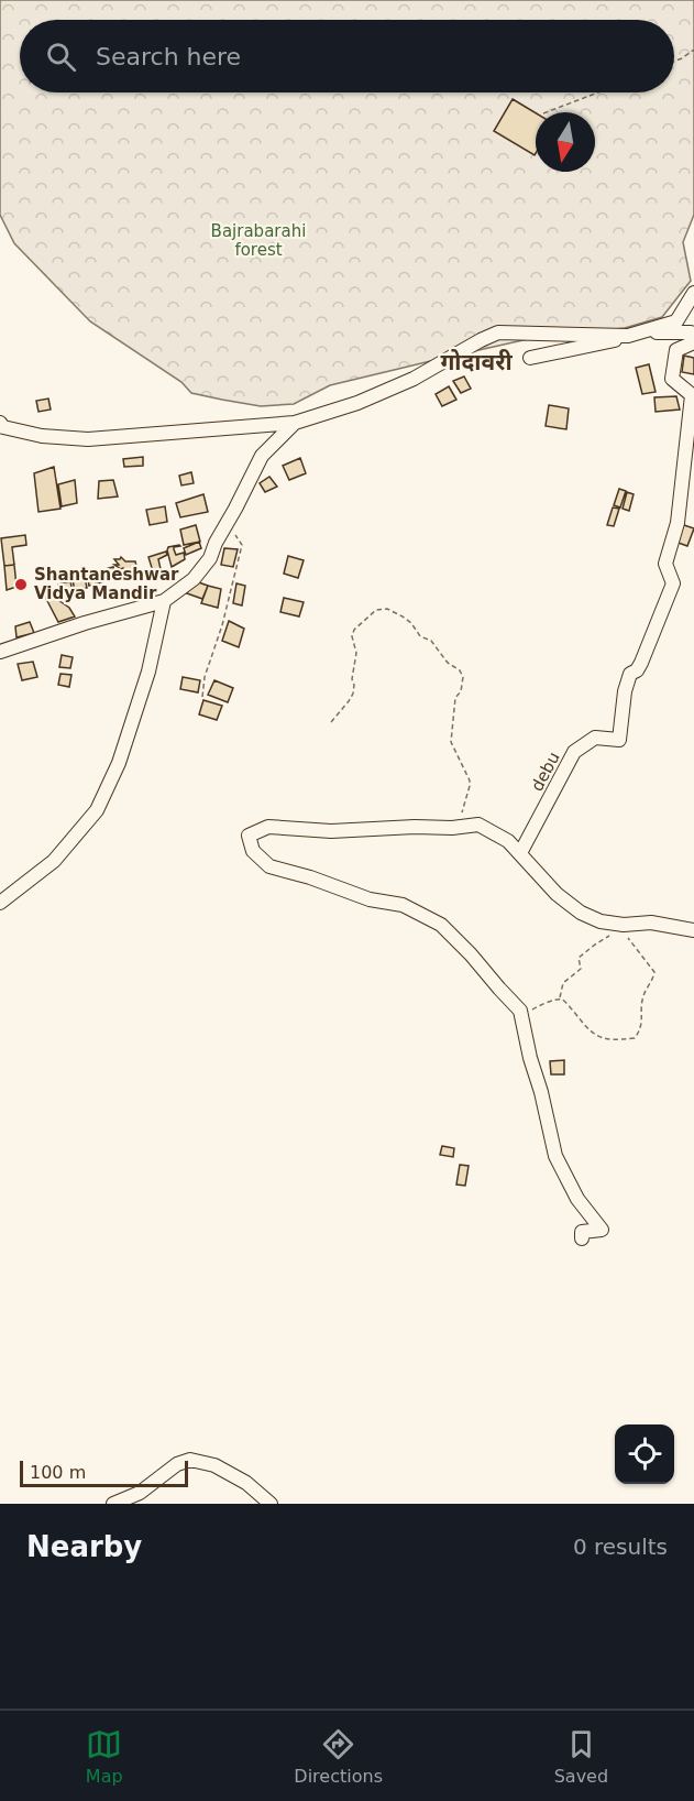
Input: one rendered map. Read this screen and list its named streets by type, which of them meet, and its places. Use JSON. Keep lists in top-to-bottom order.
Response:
{
  "streets": {
    "street": ["debu"]
  },
  "districts": ["गोदावरी"],
  "parks": ["Bajrabarahi forest"],
  "places": ["Shantaneshwar Vidya Mandir"],
  "scale_bar": "100 m",
  "north": "bottom",
  "page": {
    "search": "Search here",
    "scale": "100 m",
    "heading": ["Nearby", "0 results"],
    "nav": ["Map", "Directions", "Saved"]
  }
}
